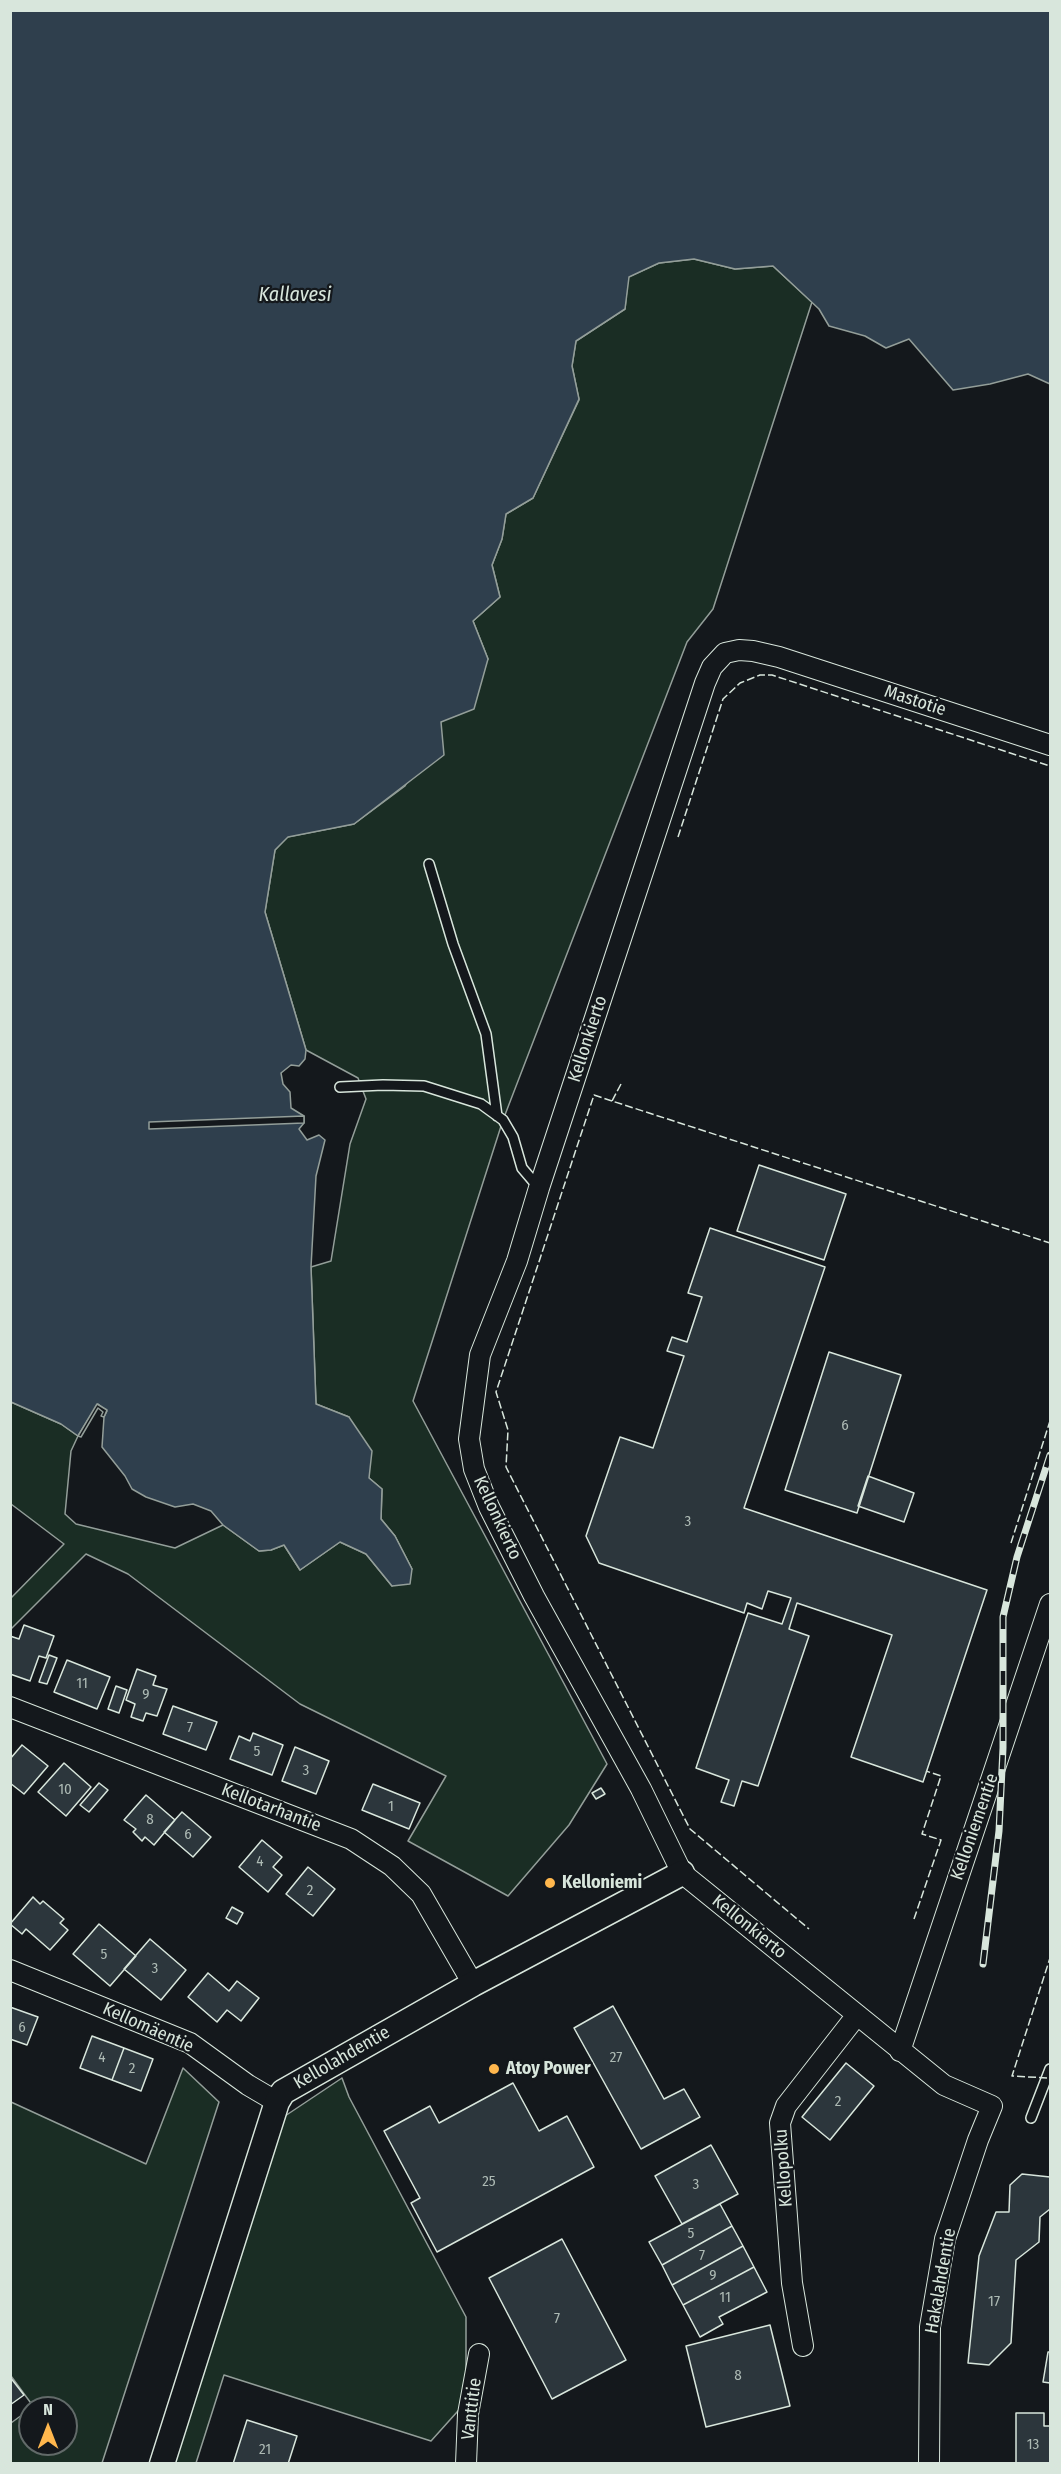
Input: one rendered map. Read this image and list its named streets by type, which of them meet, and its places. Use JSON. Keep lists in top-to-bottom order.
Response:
{
  "streets": {
    "street": [
      "Mastotie",
      "Kellonkierto",
      "Kellotarhantie",
      "Kelloniementie",
      "Kellomäentie",
      "Kellolahdentie",
      "Kellopolku",
      "Hakalahdentie",
      "Vanttitie"
    ]
  },
  "crossings": [
    ["Mastotie", "Kellonkierto"],
    ["Kellonkierto", "Kelloniementie"],
    ["Kellonkierto", "Kellolahdentie"],
    ["Kellonkierto", "Kellopolku"],
    ["Kellonkierto", "Hakalahdentie"],
    ["Kellotarhantie", "Kellolahdentie"],
    ["Kellomäentie", "Kellolahdentie"]
  ],
  "water": ["Kallavesi"],
  "places": ["Kelloniemi", "Atoy Power"],
  "house_numbers": [
    "6",
    "3",
    "11",
    "9",
    "7",
    "5",
    "3",
    "10",
    "1",
    "8",
    "6",
    "4",
    "2",
    "5",
    "3",
    "6",
    "4",
    "27",
    "2",
    "2",
    "25",
    "3",
    "5",
    "7",
    "9",
    "11",
    "17",
    "7",
    "8",
    "13",
    "21"
  ],
  "north": "top"
}
